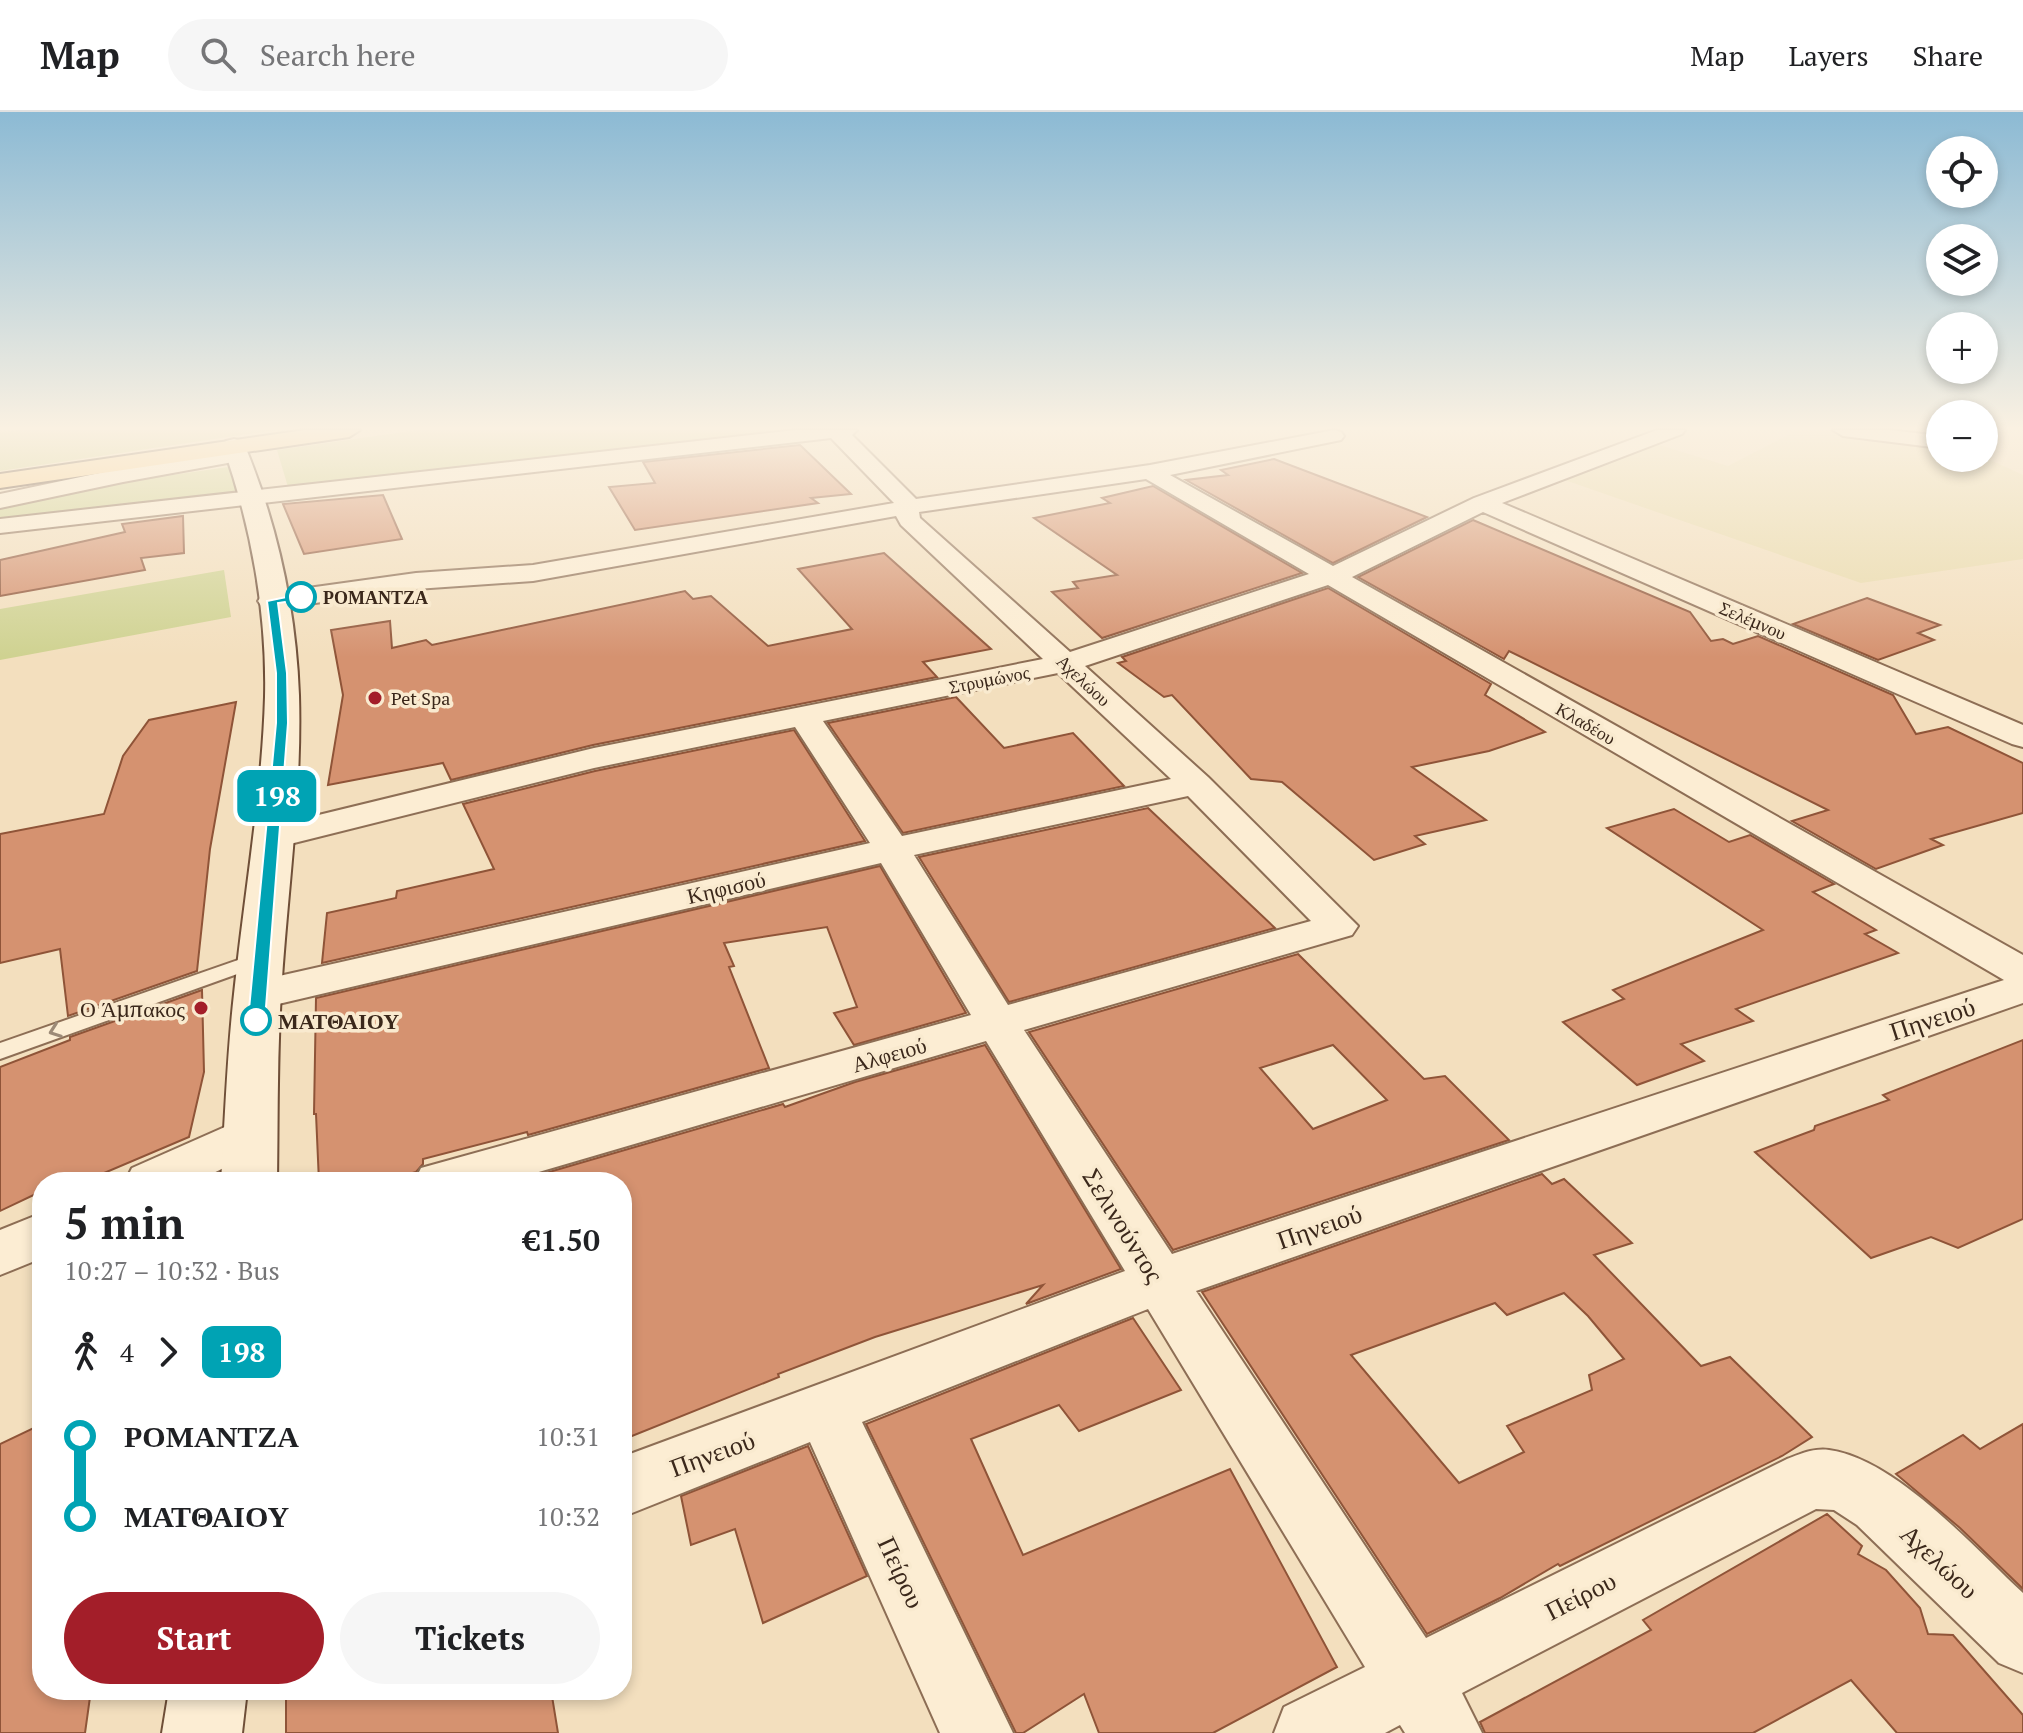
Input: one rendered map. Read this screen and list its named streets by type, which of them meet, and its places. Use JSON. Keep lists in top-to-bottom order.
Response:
{
  "streets": {
    "street": [
      "Σελέμνου",
      "Στρυμώνος",
      "Αχελώου",
      "Κλαδέου",
      "Κηφισού",
      "Πηνειού",
      "Αλφειού",
      "Σελινούντος",
      "Πείρου"
    ]
  },
  "crossings": [
    ["Στρυμώνος", "Αχελώου"],
    ["Στρυμώνος", "Κλαδέου"],
    ["Στρυμώνος", "Σελινούντος"],
    ["Αχελώου", "Κηφισού"],
    ["Αχελώου", "Αλφειού"],
    ["Αχελώου", "Πείρου"],
    ["Κηφισού", "Σελινούντος"],
    ["Πηνειού", "Σελινούντος"],
    ["Πηνειού", "Πείρου"],
    ["Αλφειού", "Σελινούντος"],
    ["Σελινούντος", "Πείρου"]
  ],
  "places": [
    "ΡΟΜΑΝΤΖΑ",
    "Pet Spa",
    "Ο Άμπακος",
    "ΜΑΤΘΑΙΟΥ"
  ],
  "lines": ["bus line 198"],
  "page": {
    "header": "Map",
    "search": "Search here",
    "nav": ["Map", "Layers", "Share"],
    "on_map": "198",
    "map_buttons": ["+", "−"],
    "heading": ["5 min", "10:27 – 10:32 · Bus", "€1.50"],
    "legs": ["4", "198"],
    "list": [
      {
        "name": "ΡΟΜΑΝΤΖΑ",
        "value": "10:31"
      },
      {
        "name": "ΜΑΤΘΑΙΟΥ",
        "value": "10:32"
      }
    ],
    "buttons": ["Start", "Tickets"]
  }
}
